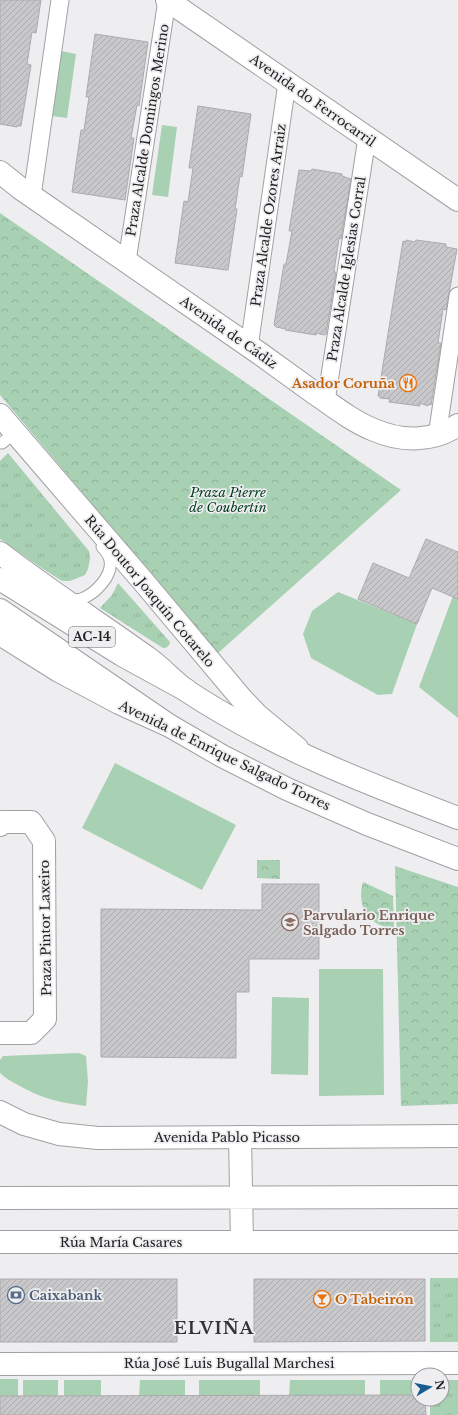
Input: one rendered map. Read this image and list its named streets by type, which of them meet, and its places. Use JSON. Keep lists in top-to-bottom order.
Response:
{
  "streets": {
    "main road": [
      "Avenida do Ferrocarril",
      "Avenida de Cádiz",
      "Rúa Doutor Joaquín Cotarelo",
      "AC-14",
      "Avenida de Enrique Salgado Torres",
      "Praza Pintor Laxeiro",
      "Avenida Pablo Picasso",
      "Rúa María Casares",
      "Rúa José Luis Bugallal Marchesi"
    ],
    "street": ["Praza Alcalde Domingos Merino", "Praza Alcalde Ozores Arraiz", "Praza Alcalde Iglesias Corral"]
  },
  "crossings": [
    ["Avenida do Ferrocarril", "Praza Alcalde Domingos Merino"],
    ["Avenida do Ferrocarril", "Praza Alcalde Ozores Arraiz"],
    ["Avenida do Ferrocarril", "Praza Alcalde Iglesias Corral"],
    ["Praza Alcalde Domingos Merino", "Avenida de Cádiz"],
    ["Praza Alcalde Ozores Arraiz", "Avenida de Cádiz"],
    ["Praza Alcalde Iglesias Corral", "Avenida de Cádiz"],
    ["AC-14", "Avenida de Enrique Salgado Torres"]
  ],
  "districts": ["ELVIÑA"],
  "parks": ["Praza Pierre de Coubertín"],
  "places": {
    "restaurant": ["Asador Coruña"],
    "school or university": ["Parvulario Enrique Salgado Torres"],
    "bank": ["Caixabank"],
    "bar": ["O Tabeirón"]
  },
  "north": "right"
}
